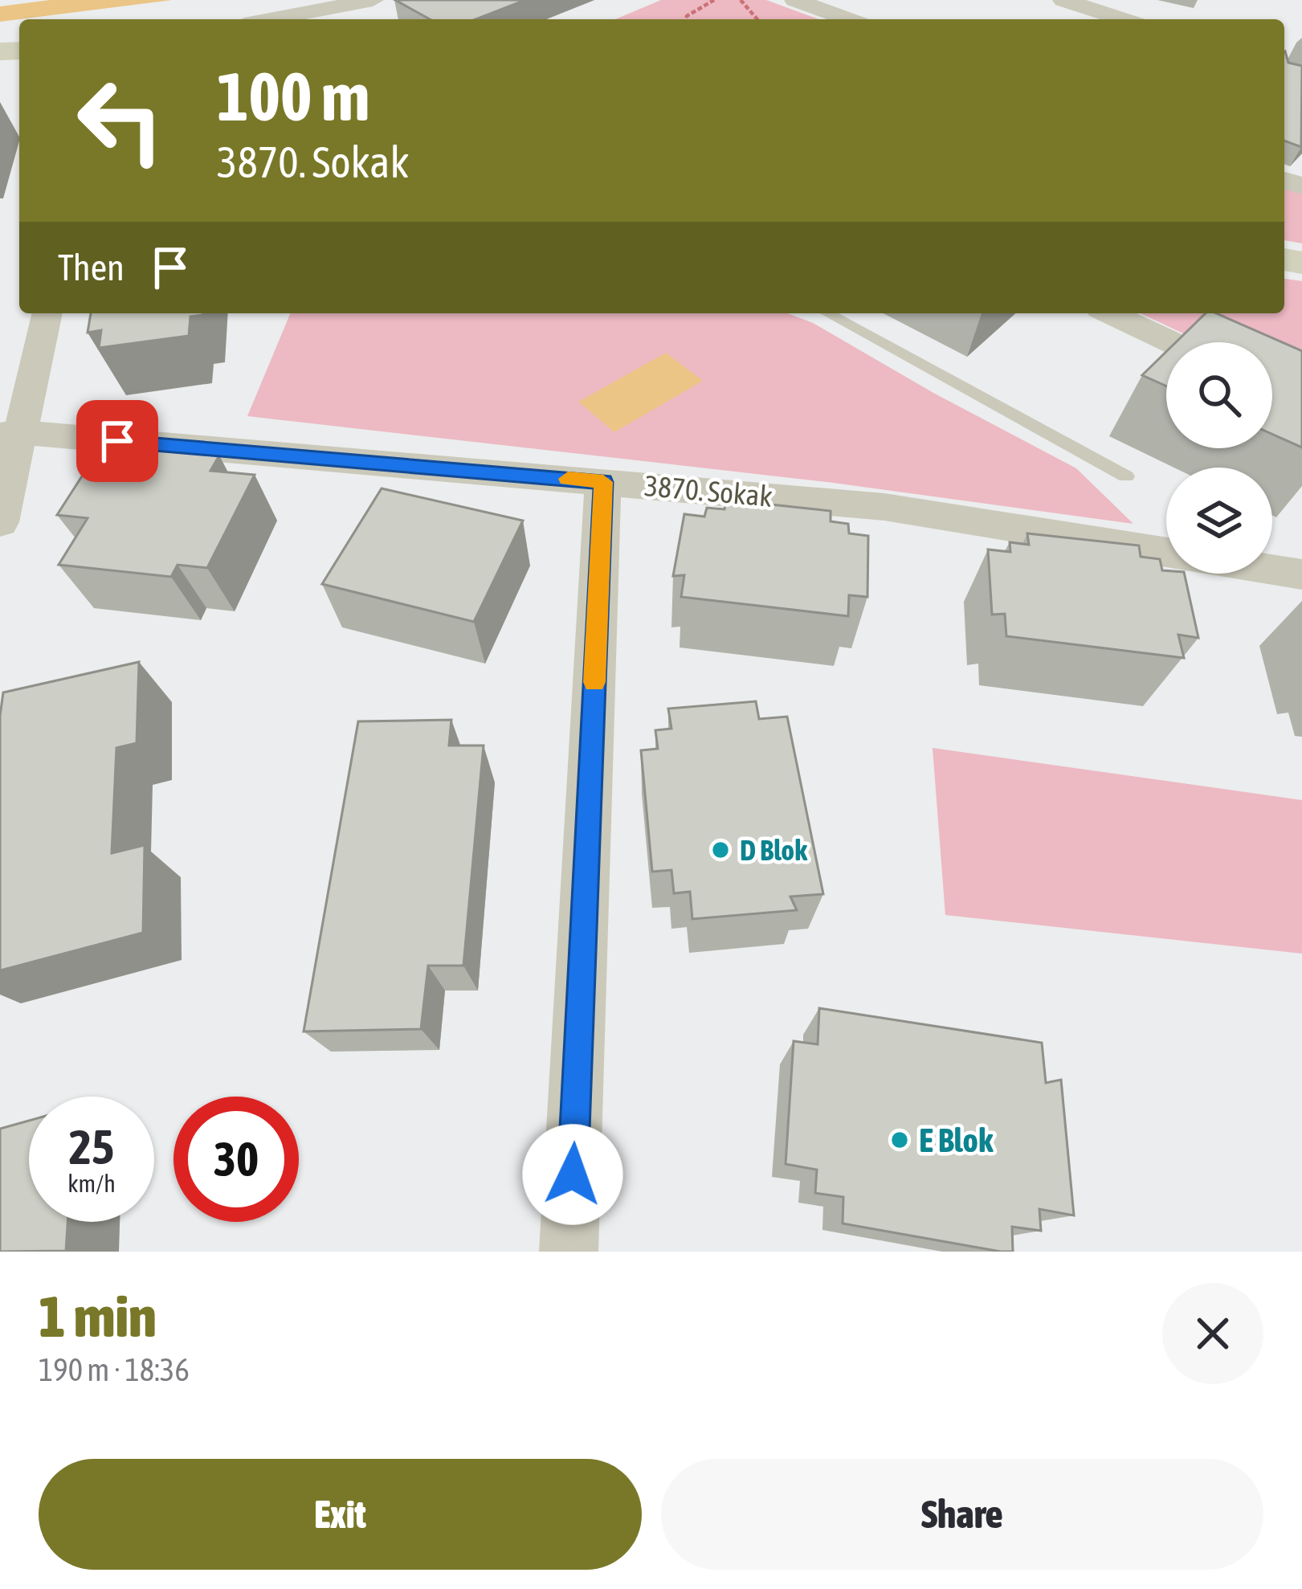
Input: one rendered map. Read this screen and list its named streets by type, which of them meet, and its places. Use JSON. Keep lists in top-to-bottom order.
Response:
{
  "streets": {
    "street": ["3870. Sokak"]
  },
  "places": ["D Blok", "E Blok"],
  "page": {
    "turn": ["100 m", "3870. Sokak"],
    "then": "Then",
    "speed": "25 km/h",
    "limit": "30",
    "heading": ["1 min", "190 m · 18:36"],
    "buttons": ["Exit", "Share"]
  }
}
